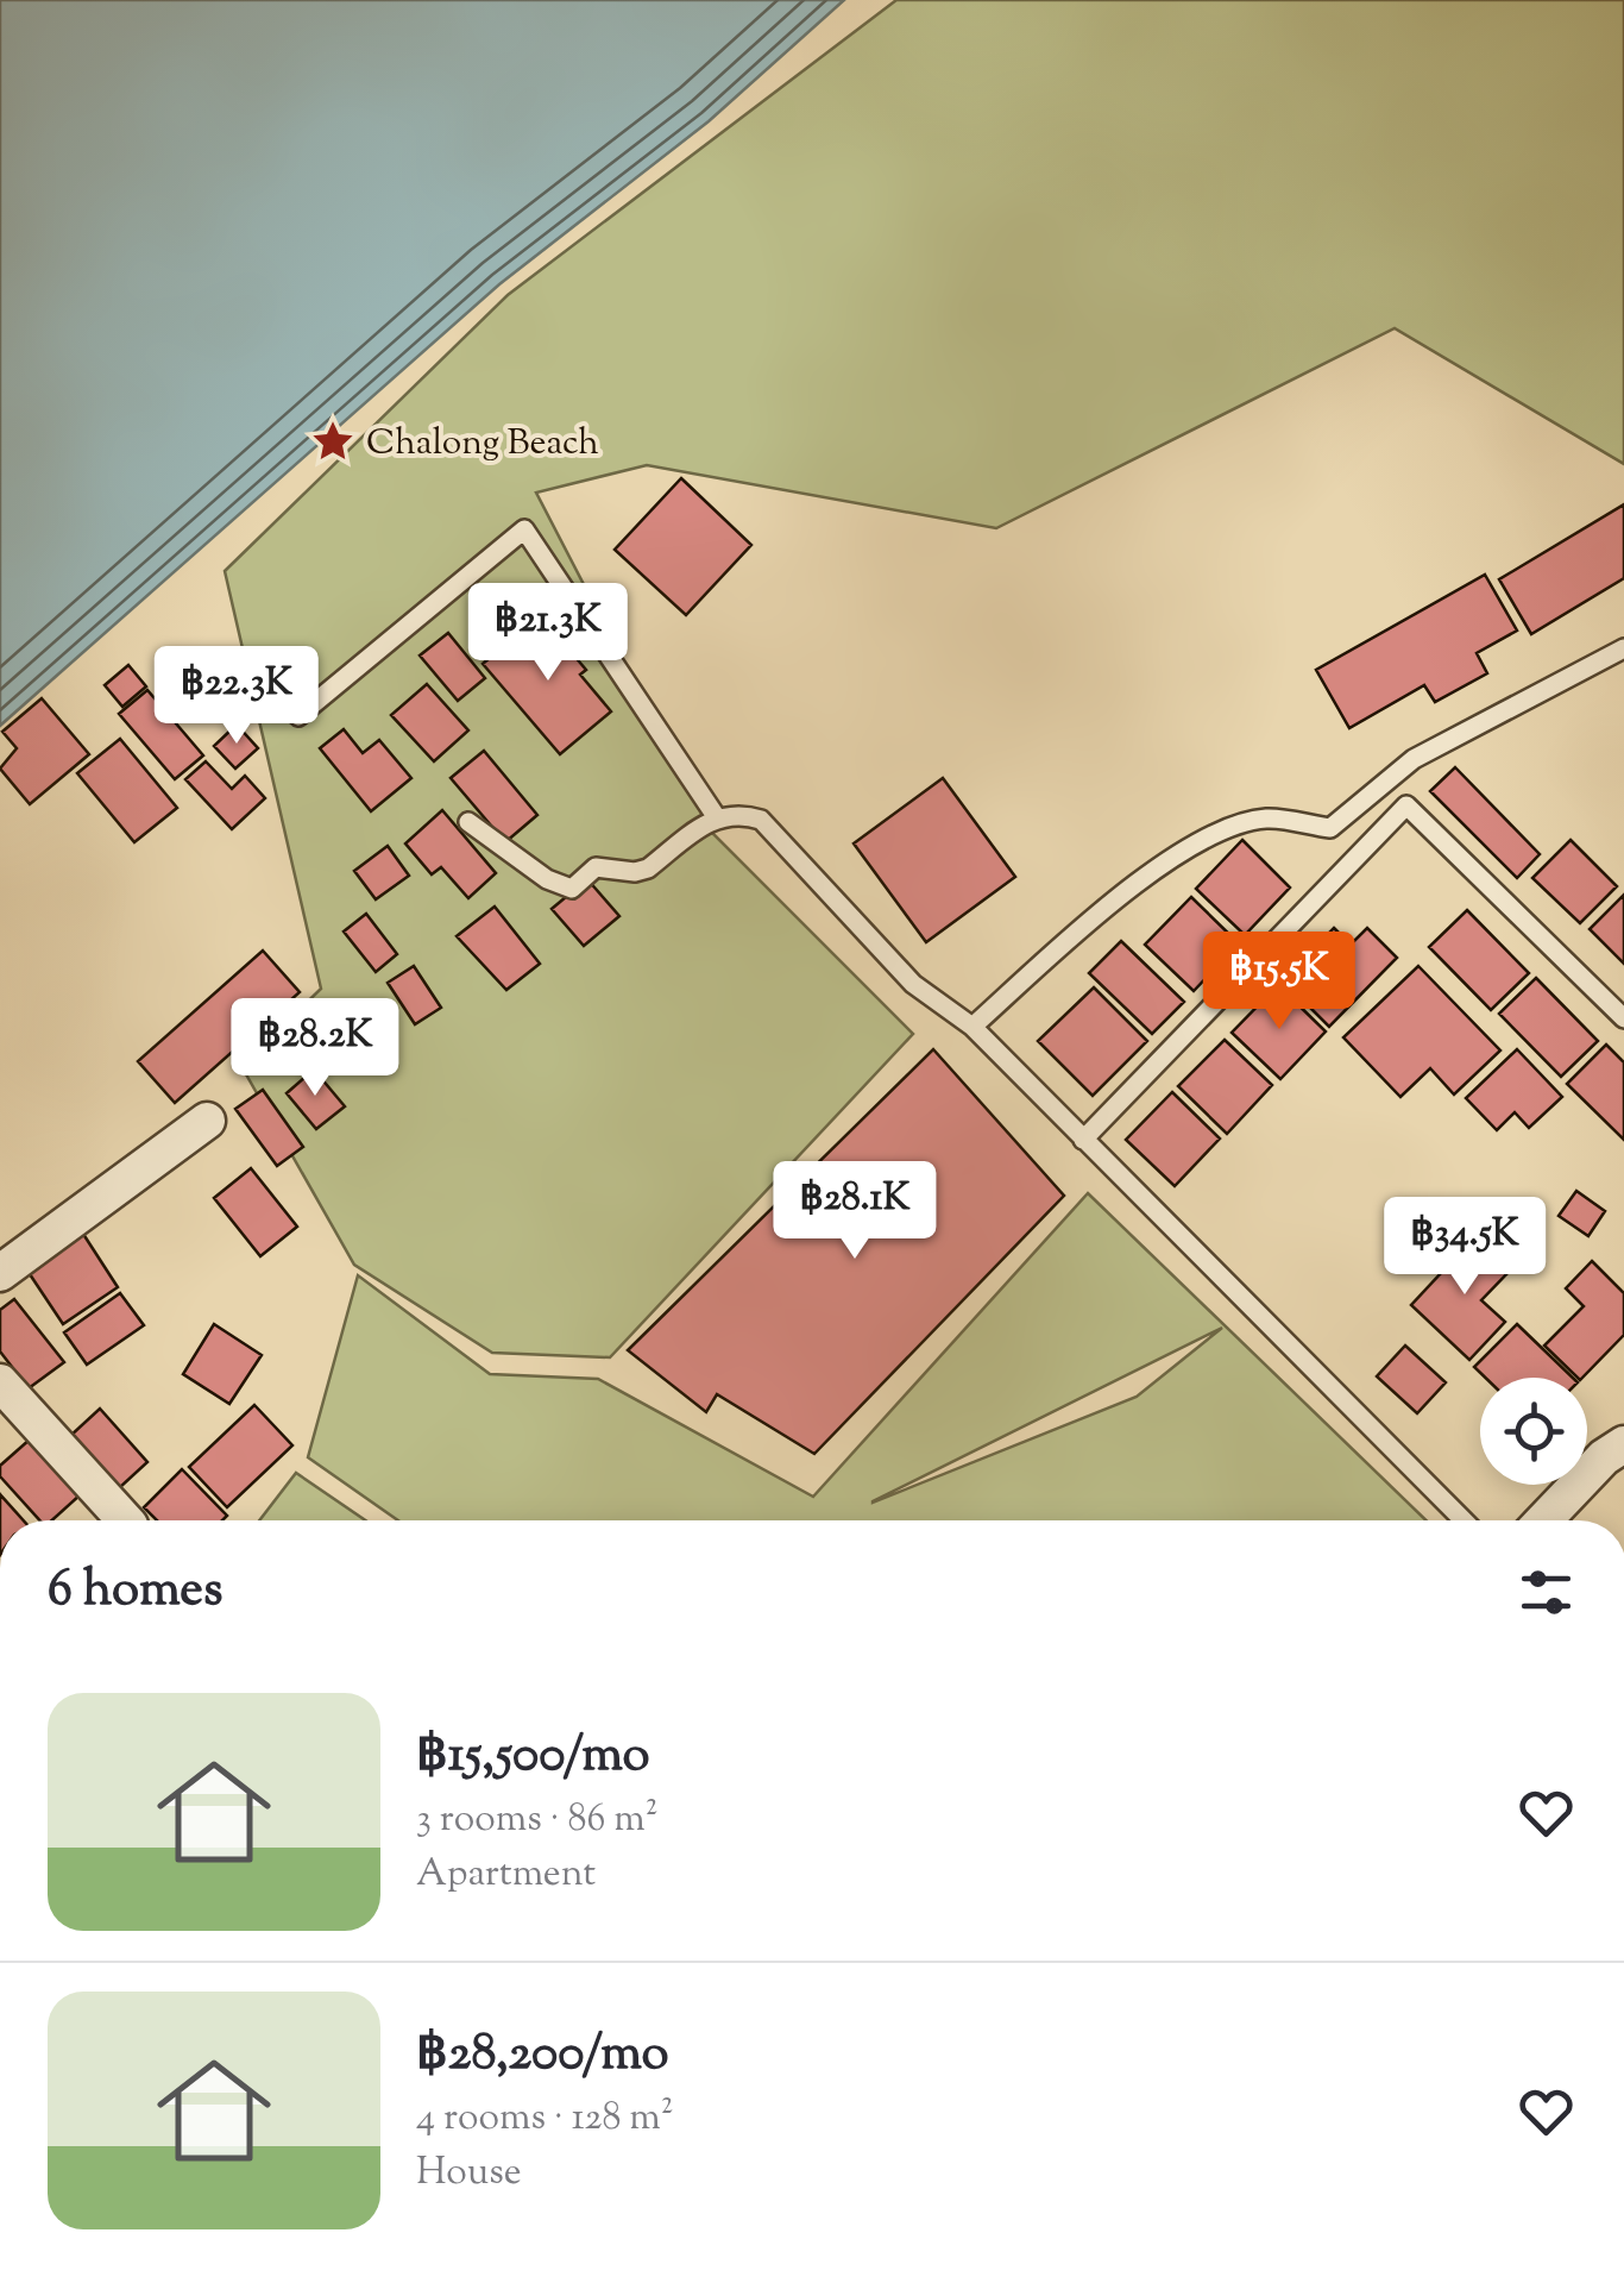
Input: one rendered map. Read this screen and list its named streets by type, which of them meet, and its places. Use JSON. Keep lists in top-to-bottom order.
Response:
{
  "places": {
    "place": ["Chalong Beach"]
  },
  "page": {
    "price": [
      "฿21.3K",
      "฿22.3K",
      "฿15.5K",
      "฿28.2K",
      "฿28.1K",
      "฿34.5K"
    ],
    "heading": "6 homes",
    "list": [
      {
        "name": "฿15,500/mo",
        "note": "3 rooms · 86 m² · Apartment"
      },
      {
        "name": "฿28,200/mo",
        "note": "4 rooms · 128 m² · House"
      }
    ]
  }
}
